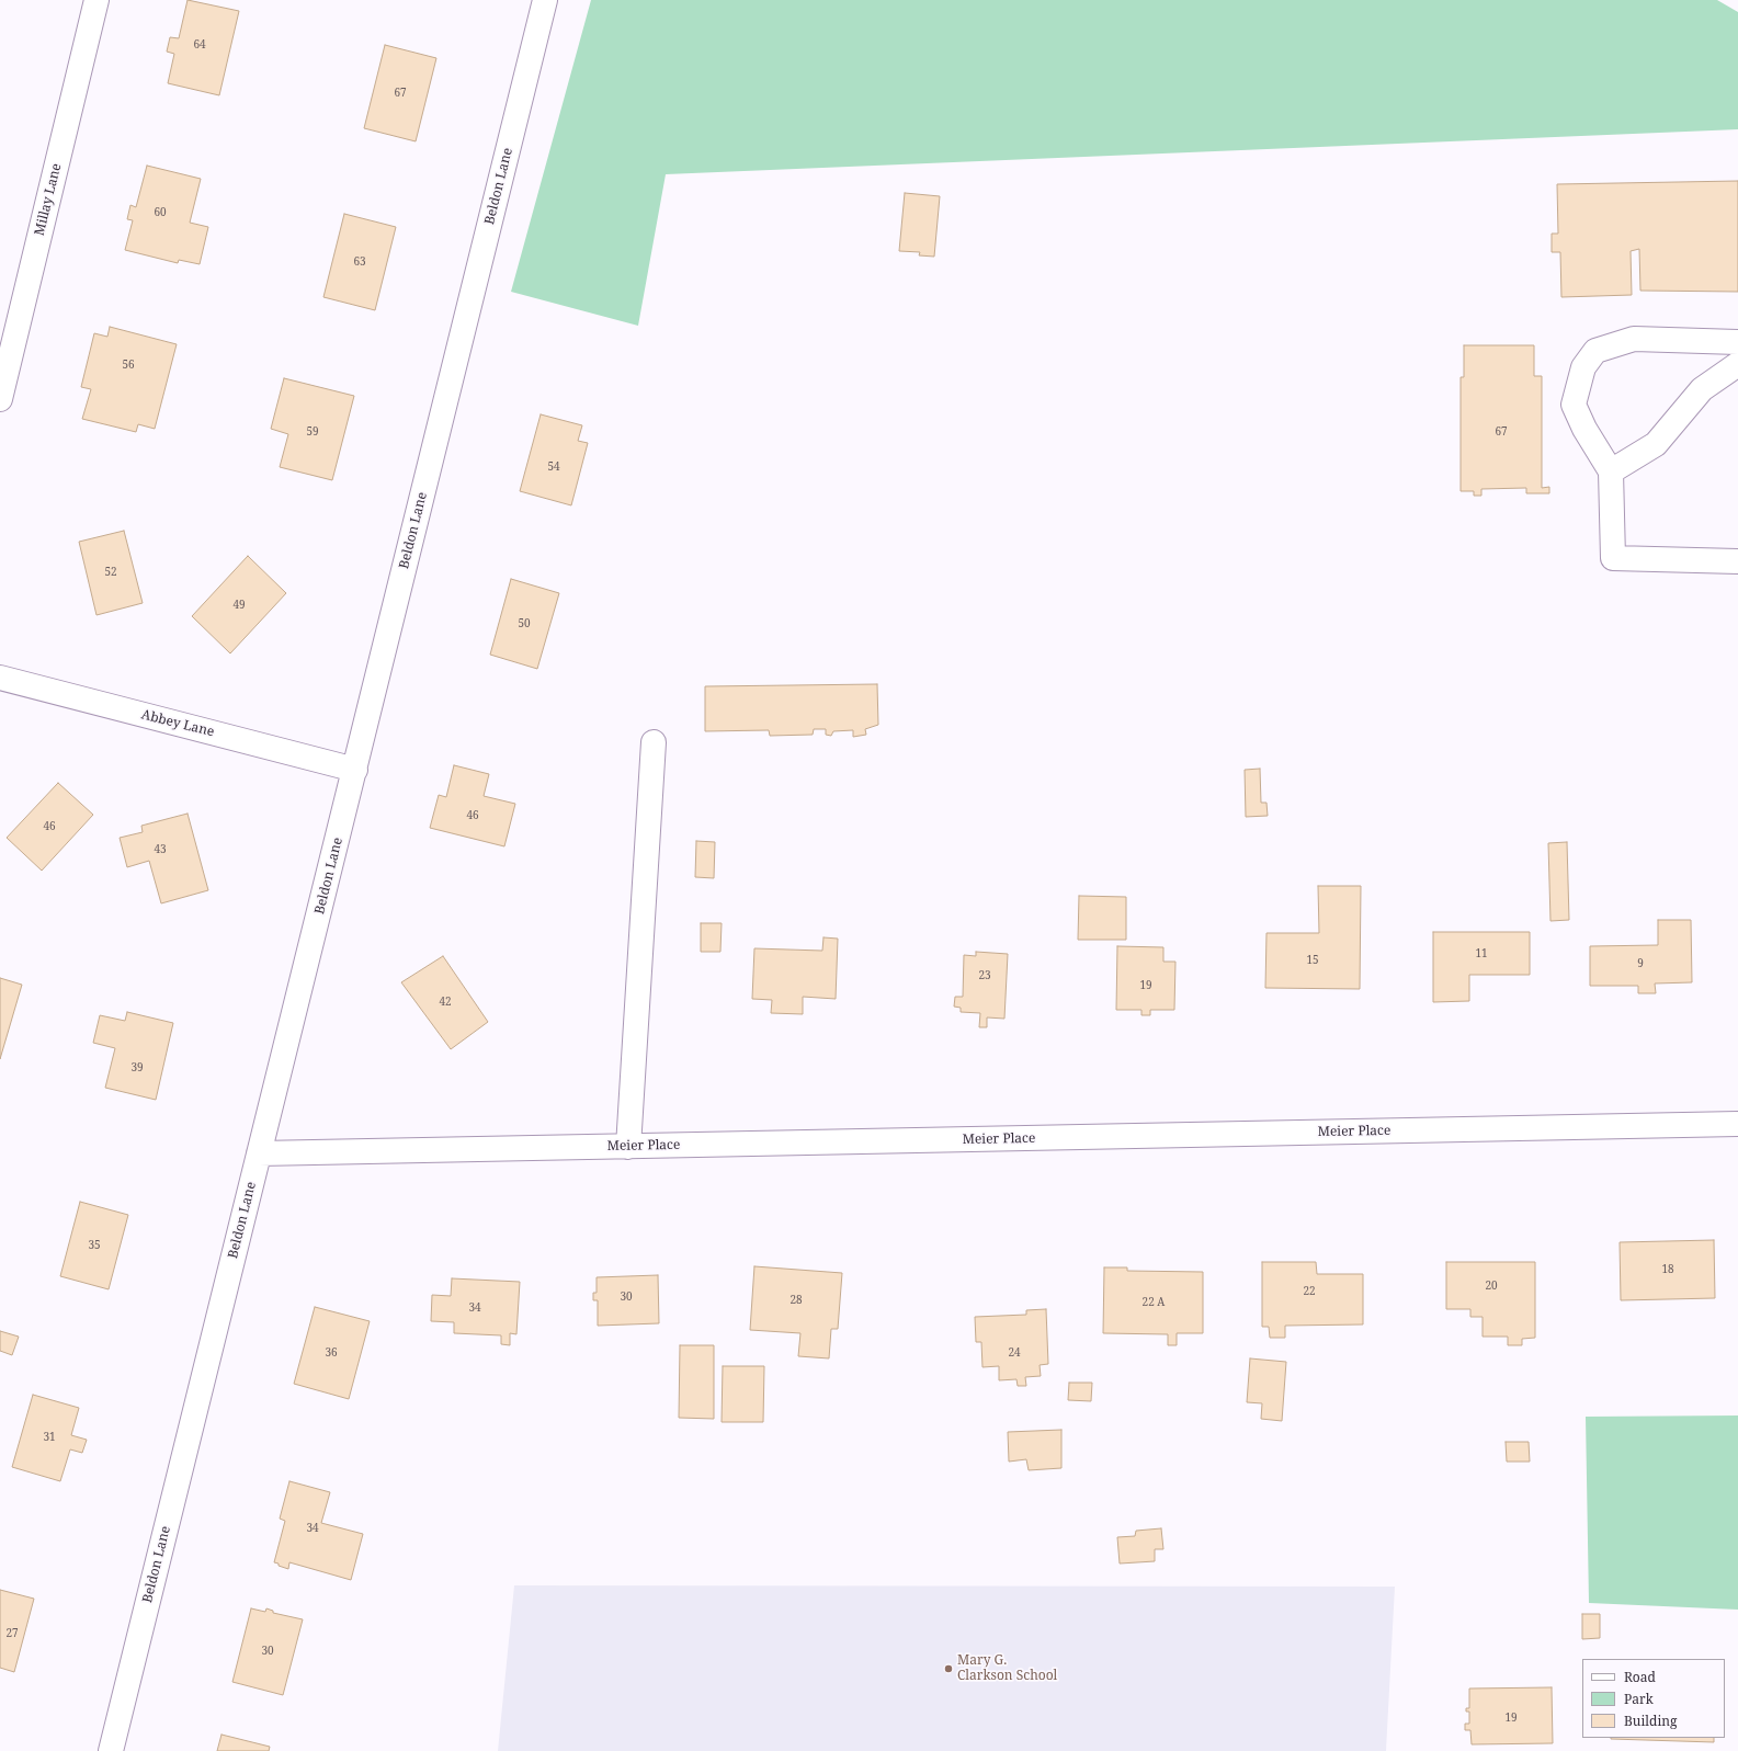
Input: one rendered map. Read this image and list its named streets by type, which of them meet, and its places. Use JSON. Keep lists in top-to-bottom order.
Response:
{
  "streets": {
    "street": [
      "Beldon Lane",
      "Millay Lane",
      "Abbey Lane",
      "Meier Place"
    ]
  },
  "crossings": [
    ["Beldon Lane", "Abbey Lane"],
    ["Beldon Lane", "Meier Place"]
  ],
  "places": ["Mary G. Clarkson School"],
  "house_numbers": [
    "64",
    "67",
    "60",
    "63",
    "56",
    "59",
    "67",
    "54",
    "52",
    "49",
    "50",
    "46",
    "46",
    "43",
    "11",
    "15",
    "9",
    "23",
    "19",
    "42",
    "39",
    "35",
    "18",
    "20",
    "22",
    "30",
    "28",
    "22 A",
    "34",
    "36",
    "24",
    "31",
    "34",
    "27",
    "30",
    "19"
  ],
  "legend": ["Road", "Park", "Building"]
}
